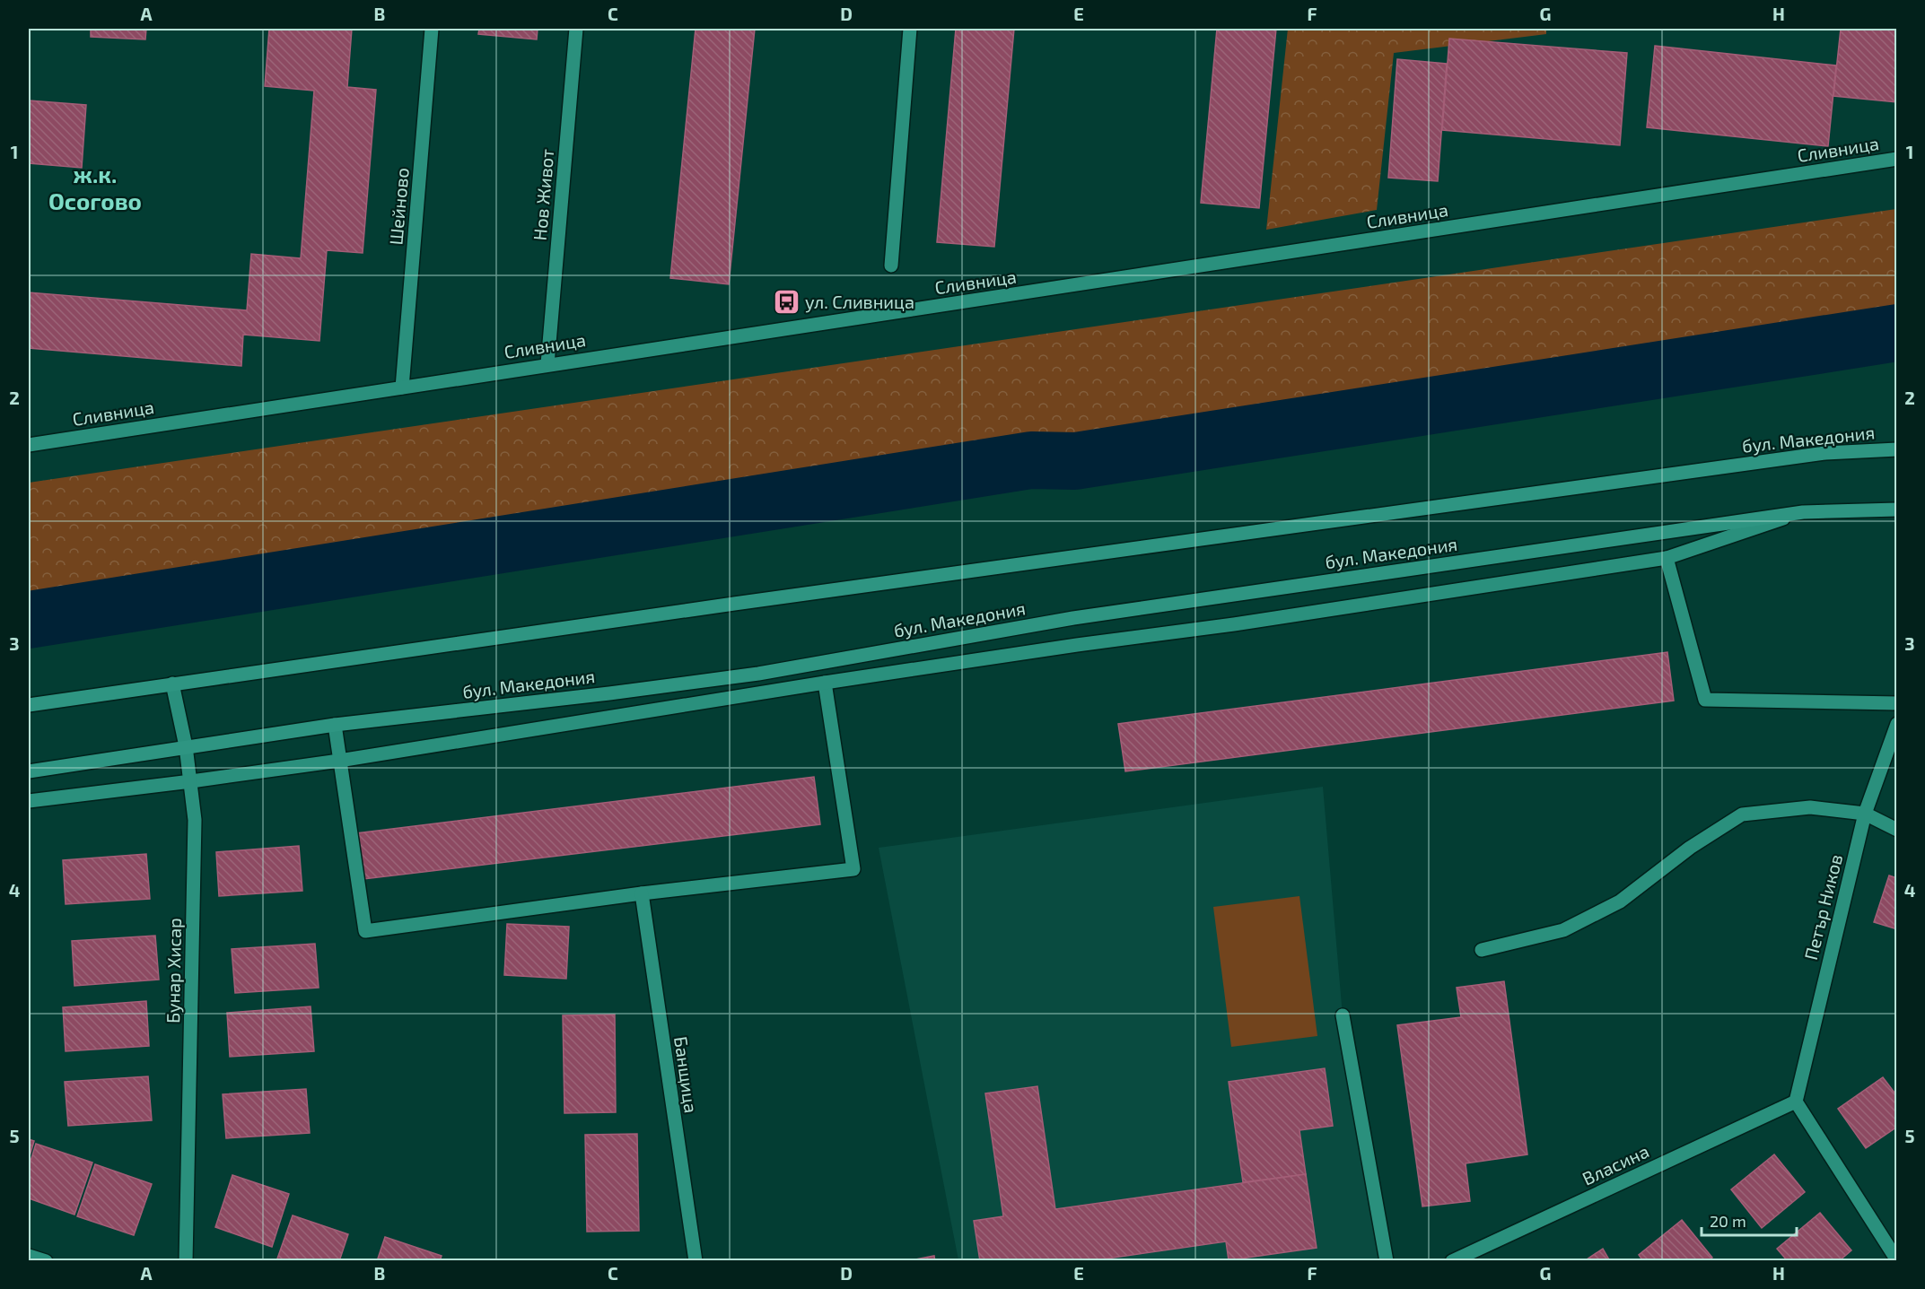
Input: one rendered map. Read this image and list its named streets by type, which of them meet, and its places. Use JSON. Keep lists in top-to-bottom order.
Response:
{
  "streets": {
    "street": [
      "Сливница",
      "Нов Живот",
      "Шейново",
      "бул. Македония",
      "Петър Ников",
      "Бунар Хисар",
      "Банщица",
      "Власина"
    ]
  },
  "crossings": [
    ["Сливница", "Нов Живот"],
    ["Сливница", "Шейново"],
    ["бул. Македония", "Бунар Хисар"],
    ["Петър Ников", "Власина"]
  ],
  "districts": ["ж.к. Осогово"],
  "places": {
    "bus stop": ["ул. Сливница"]
  },
  "scale_bar": "20 m",
  "grid": {
    "columns": [
      "A",
      "B",
      "C",
      "D",
      "E",
      "F",
      "G",
      "H"
    ],
    "rows": [
      "1",
      "2",
      "3",
      "4",
      "5"
    ]
  }
}
